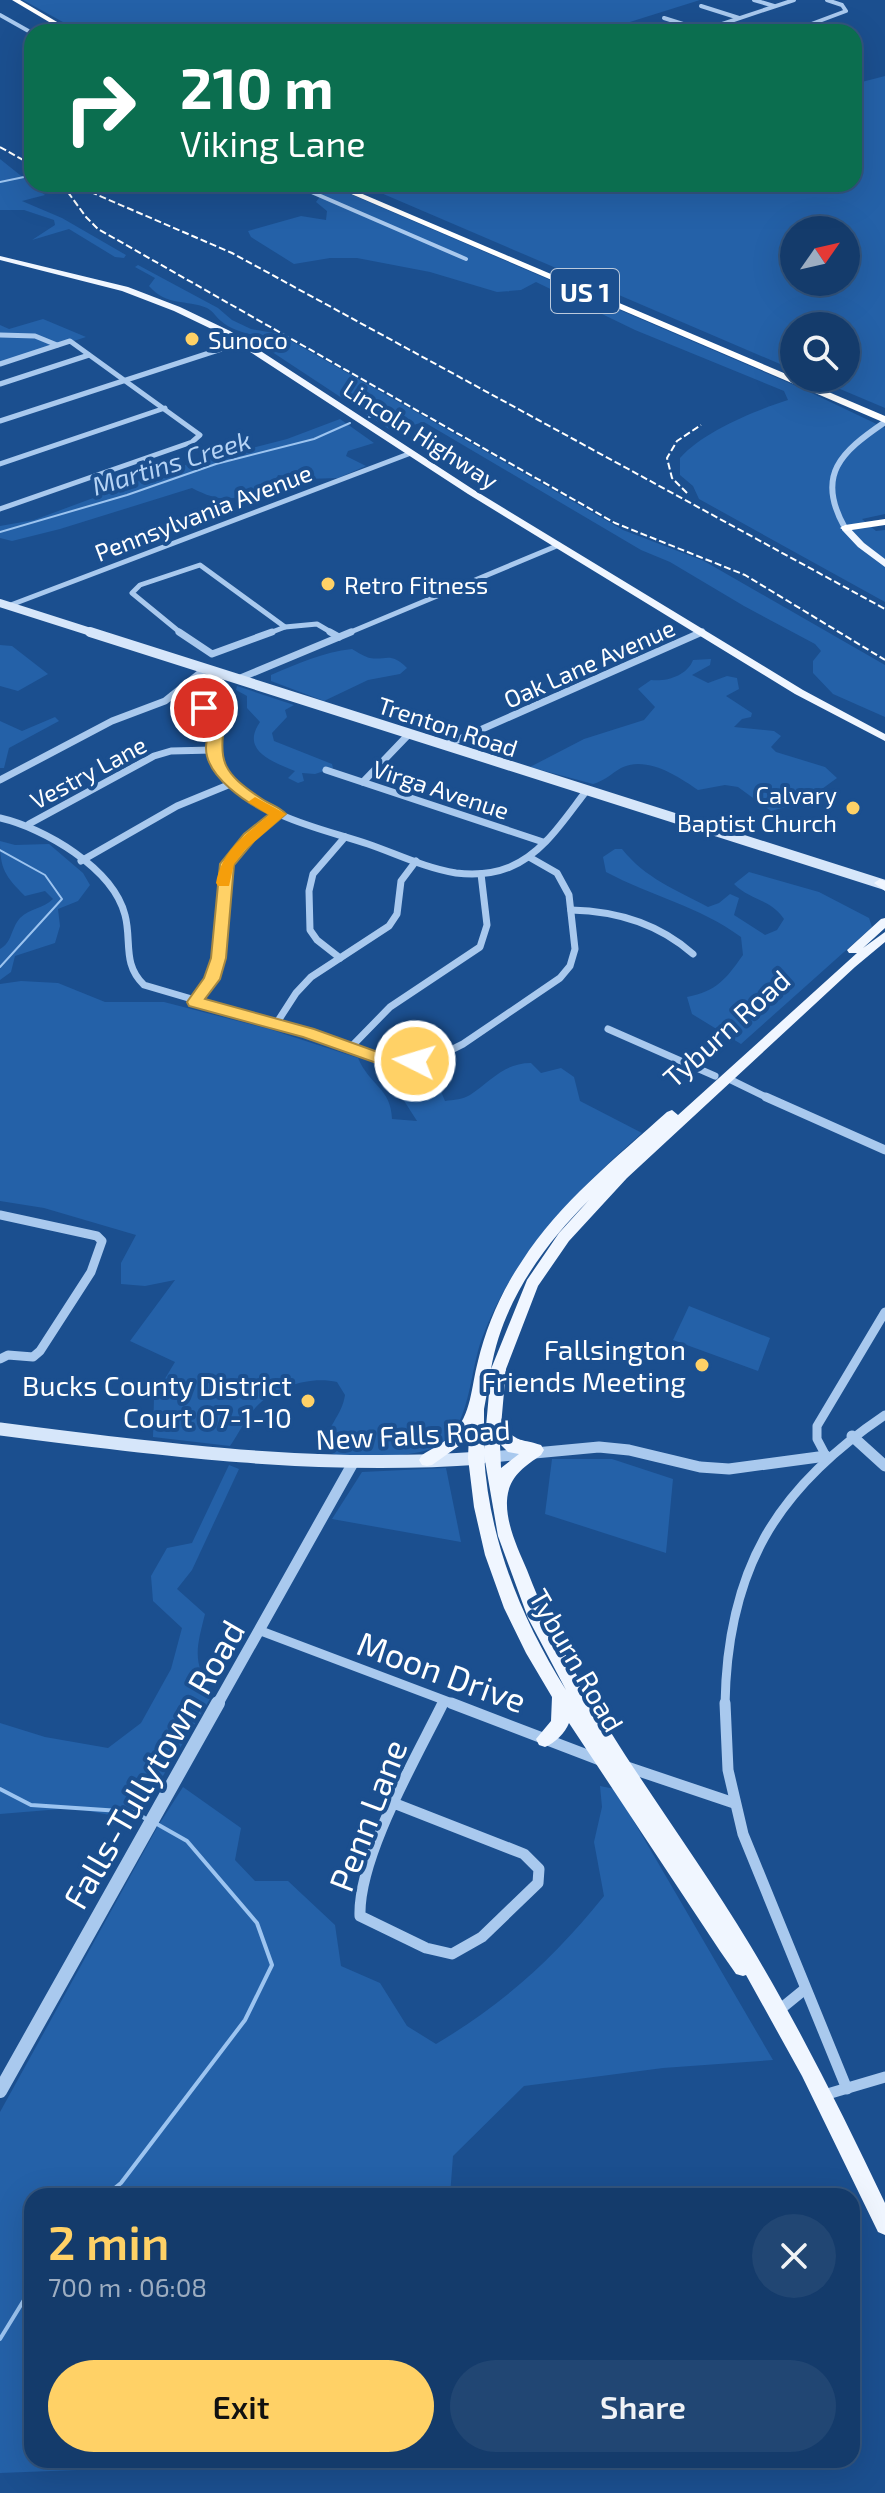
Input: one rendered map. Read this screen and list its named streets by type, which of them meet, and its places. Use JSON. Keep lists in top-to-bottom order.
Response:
{
  "streets": {
    "highway": ["US 1"],
    "main road": [
      "Lincoln Highway",
      "Trenton Road",
      "Tyburn Road",
      "New Falls Road"
    ],
    "street": [
      "Pennsylvania Avenue",
      "Oak Lane Avenue",
      "Vestry Lane",
      "Virga Avenue",
      "Moon Drive",
      "Falls-Tullytown Road",
      "Penn Lane"
    ]
  },
  "crossings": [
    ["Lincoln Highway", "Pennsylvania Avenue"],
    ["Lincoln Highway", "Oak Lane Avenue"],
    ["Pennsylvania Avenue", "Trenton Road"],
    ["Oak Lane Avenue", "Trenton Road"],
    ["Tyburn Road", "New Falls Road"],
    ["Tyburn Road", "Moon Drive"],
    ["New Falls Road", "Falls-Tullytown Road"],
    ["Moon Drive", "Falls-Tullytown Road"],
    ["Moon Drive", "Penn Lane"]
  ],
  "water": ["Martins Creek"],
  "places": [
    "Sunoco",
    "Retro Fitness",
    "Calvary Baptist Church",
    "Fallsington Friends Meeting",
    "Bucks County District Court 07-1-10"
  ],
  "north": "top right",
  "page": {
    "turn": ["210 m", "Viking Lane"],
    "heading": ["2 min", "700 m · 06:08"],
    "buttons": ["Exit", "Share"]
  }
}
